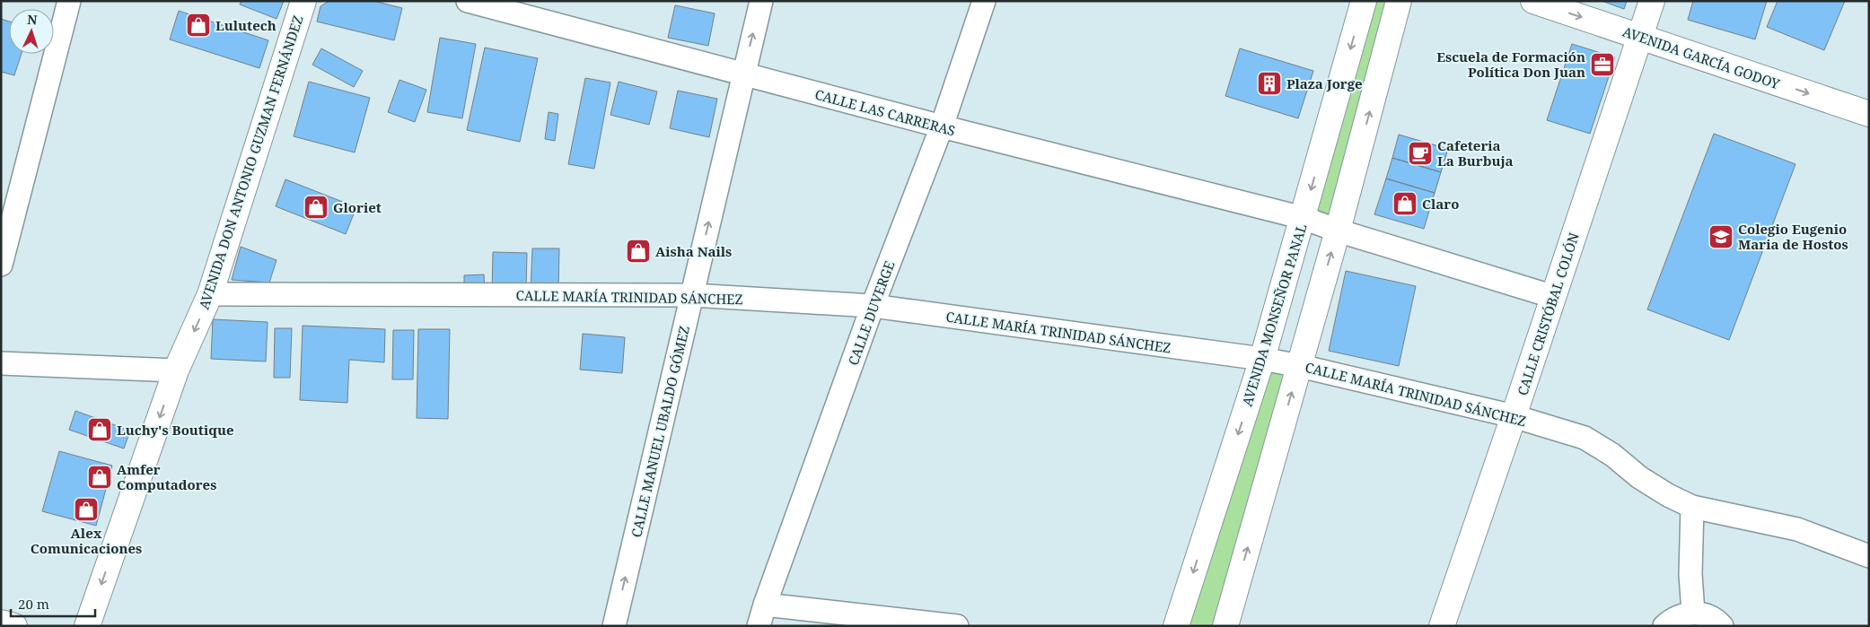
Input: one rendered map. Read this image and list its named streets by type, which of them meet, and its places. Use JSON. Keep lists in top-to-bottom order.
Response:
{
  "streets": {
    "main road": [
      "AVENIDA GARCÍA GODOY",
      "AVENIDA DON ANTONIO GUZMAN FERNÁNDEZ",
      "CALLE CRISTÓBAL COLÓN",
      "AVENIDA MONSEÑOR PANAL"
    ],
    "street": [
      "CALLE LAS CARRERAS",
      "CALLE MARÍA TRINIDAD SÁNCHEZ",
      "CALLE DUVERGE",
      "CALLE MANUEL UBALDO GÓMEZ"
    ]
  },
  "crossings": [
    ["AVENIDA GARCÍA GODOY", "CALLE CRISTÓBAL COLÓN"],
    ["CALLE LAS CARRERAS", "CALLE DUVERGE"],
    ["CALLE LAS CARRERAS", "CALLE CRISTÓBAL COLÓN"],
    ["CALLE LAS CARRERAS", "AVENIDA MONSEÑOR PANAL"],
    ["CALLE LAS CARRERAS", "CALLE MANUEL UBALDO GÓMEZ"],
    ["AVENIDA DON ANTONIO GUZMAN FERNÁNDEZ", "CALLE MARÍA TRINIDAD SÁNCHEZ"],
    ["CALLE MARÍA TRINIDAD SÁNCHEZ", "CALLE DUVERGE"],
    ["CALLE MARÍA TRINIDAD SÁNCHEZ", "CALLE CRISTÓBAL COLÓN"],
    ["CALLE MARÍA TRINIDAD SÁNCHEZ", "AVENIDA MONSEÑOR PANAL"],
    ["CALLE MARÍA TRINIDAD SÁNCHEZ", "CALLE MANUEL UBALDO GÓMEZ"]
  ],
  "one_way": ["AVENIDA GARCÍA GODOY", "AVENIDA DON ANTONIO GUZMAN FERNÁNDEZ", "CALLE MANUEL UBALDO GÓMEZ"],
  "places": {
    "shop": [
      "Lulutech",
      "Claro",
      "Gloriet",
      "Aisha Nails",
      "Luchy's Boutique",
      "Amfer Computadores",
      "Alex Comunicaciones"
    ],
    "office": ["Escuela de Formación Política Don Juan"],
    "building": ["Plaza Jorge"],
    "cafe": ["Cafeteria La Burbuja"],
    "school or university": ["Colegio Eugenio Maria de Hostos"]
  },
  "scale_bar": "20 m",
  "north": "top"
}
